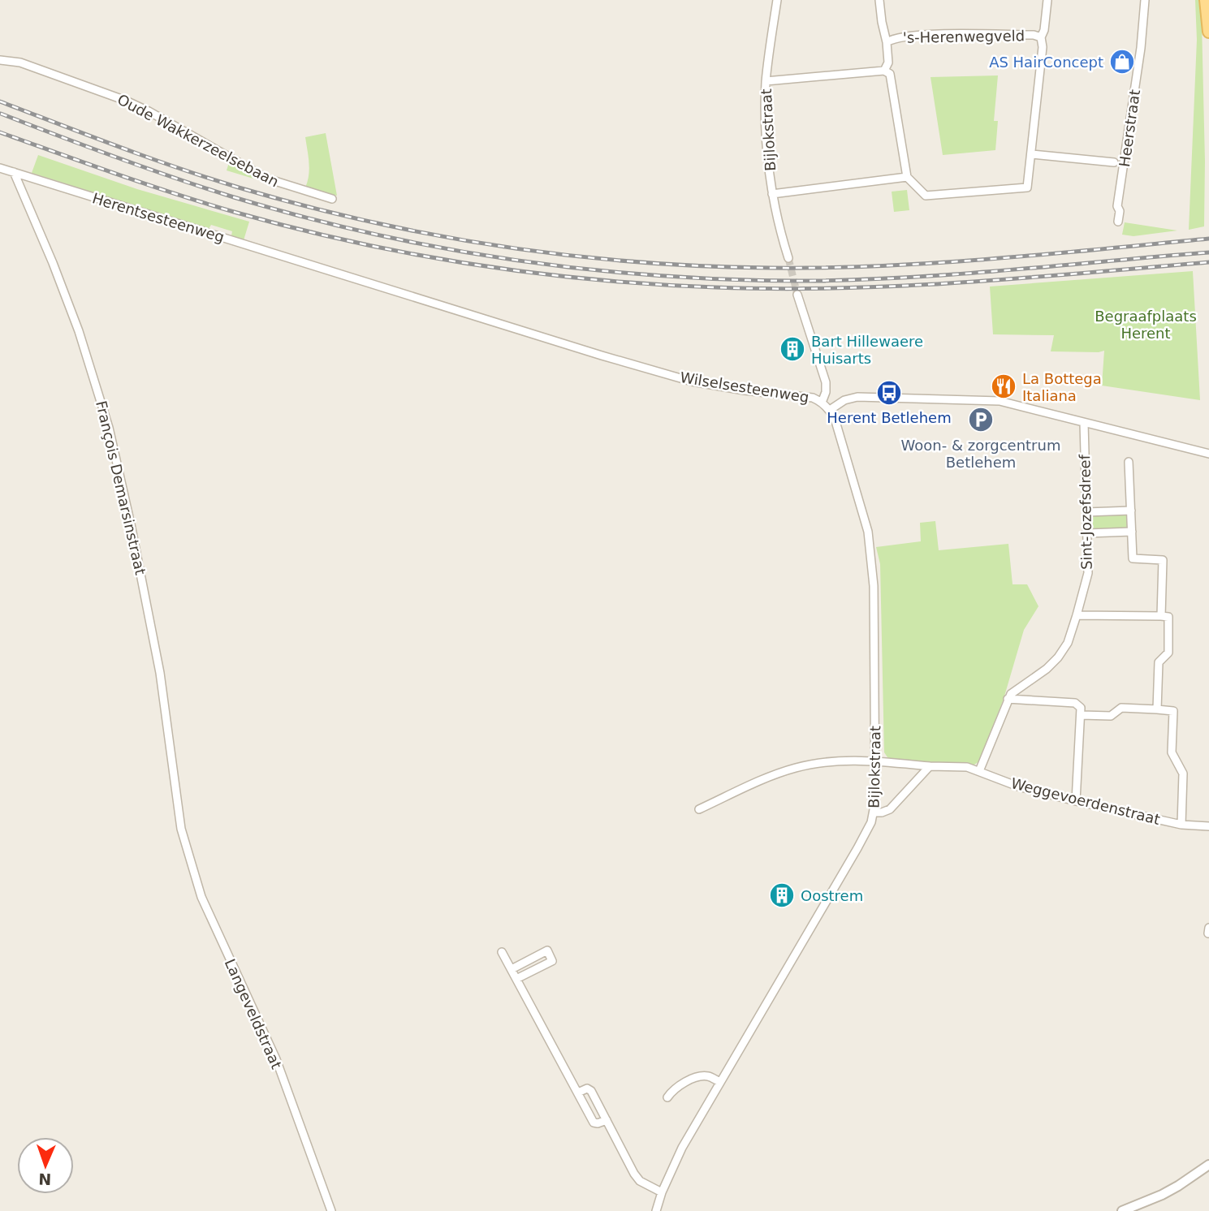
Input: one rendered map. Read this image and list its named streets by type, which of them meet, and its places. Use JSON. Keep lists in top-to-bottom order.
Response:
{
  "streets": {
    "street": [
      "'s-Herenwegveld",
      "Heerstraat",
      "Bijlokstraat",
      "Oude Wakkerzeelsebaan",
      "Herentsesteenweg",
      "Wilselsesteenweg",
      "François Demarsinstraat",
      "Sint-Jozefsdreef",
      "Weggevoerdenstraat",
      "Langeveldstraat"
    ]
  },
  "crossings": [
    ["Bijlokstraat", "Wilselsesteenweg"],
    ["Bijlokstraat", "Weggevoerdenstraat"],
    ["Herentsesteenweg", "Wilselsesteenweg"],
    ["Herentsesteenweg", "François Demarsinstraat"],
    ["François Demarsinstraat", "Langeveldstraat"],
    ["Sint-Jozefsdreef", "Weggevoerdenstraat"]
  ],
  "parks": ["Begraafplaats Herent"],
  "places": {
    "shop": ["AS HairConcept"],
    "building": ["Bart Hillewaere Huisarts", "Oostrem"],
    "restaurant": ["La Bottega Italiana"],
    "bus stop": ["Herent Betlehem"],
    "parking": ["Woon- & zorgcentrum Betlehem"]
  },
  "north": "bottom"
}
